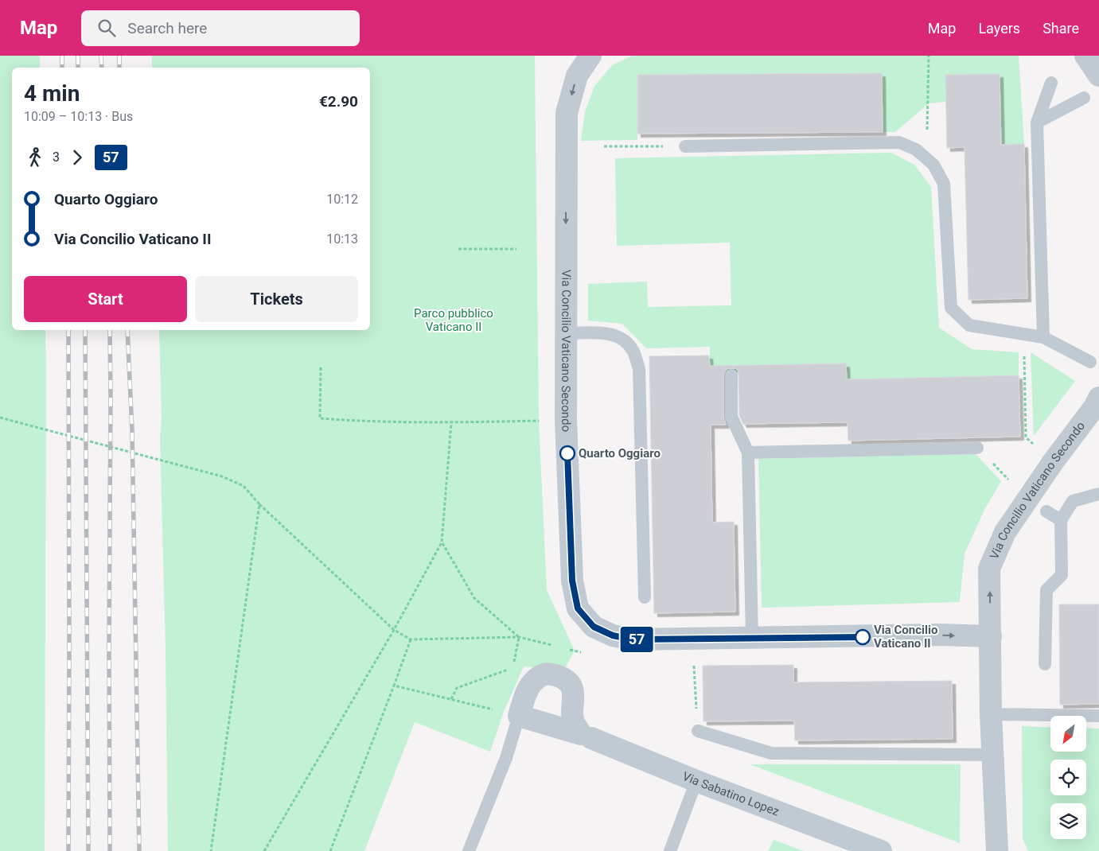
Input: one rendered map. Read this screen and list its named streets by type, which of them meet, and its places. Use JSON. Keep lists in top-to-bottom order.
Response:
{
  "streets": {
    "street": ["Via Concilio Vaticano Secondo", "Via Sabatino Lopez"]
  },
  "parks": ["Parco pubblico Vaticano II"],
  "places": ["Quarto Oggiaro", "Via Concilio Vaticano II"],
  "lines": ["bus line 57"],
  "north": "bottom left",
  "page": {
    "header": "Map",
    "search": "Search here",
    "nav": ["Map", "Layers", "Share"],
    "on_map": "57",
    "heading": ["4 min", "10:09 – 10:13 · Bus", "€2.90"],
    "legs": ["3", "57"],
    "list": [
      {
        "name": "Quarto Oggiaro",
        "value": "10:12"
      },
      {
        "name": "Via Concilio Vaticano II",
        "value": "10:13"
      }
    ],
    "buttons": ["Start", "Tickets"]
  }
}
